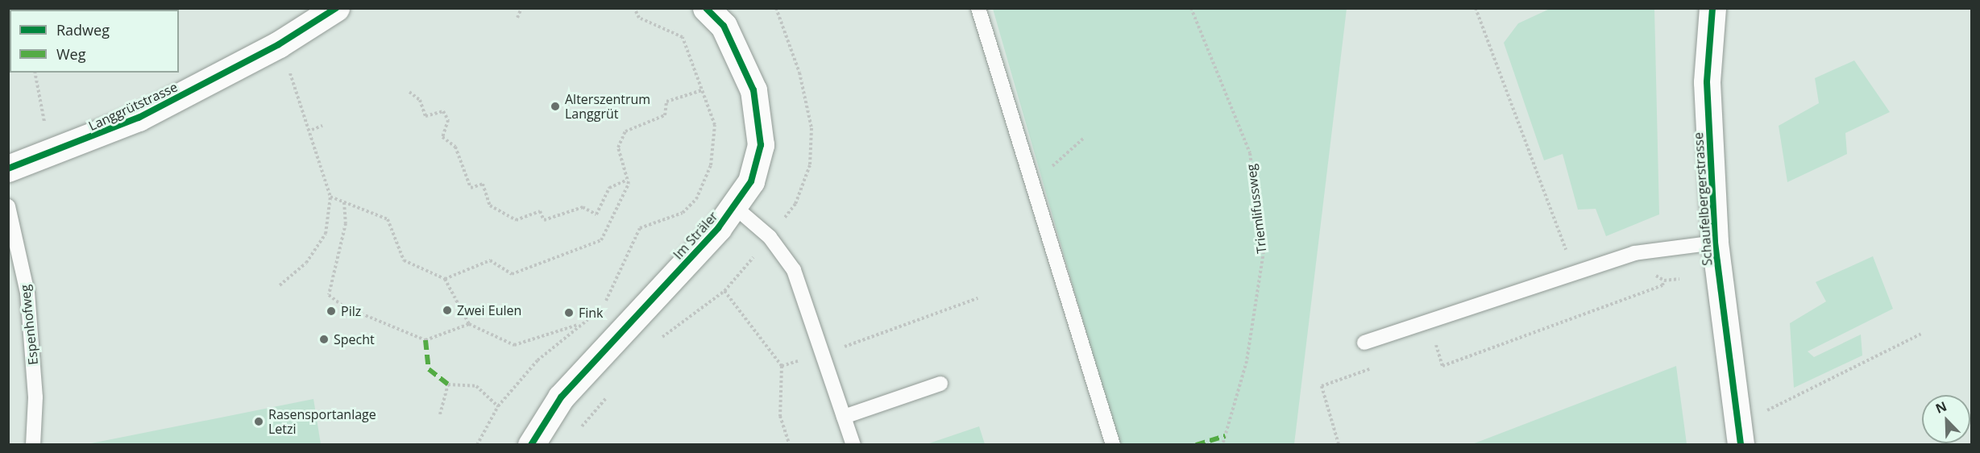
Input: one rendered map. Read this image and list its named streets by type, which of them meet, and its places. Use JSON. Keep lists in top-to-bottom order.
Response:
{
  "streets": {
    "street": ["Langgrütstrasse", "Schaufelbergerstrasse", "Im Sträler"],
    "lane": ["Espenhofweg"],
    "path": ["Triemlifussweg"]
  },
  "places": [
    "Alterszentrum Langgrüt",
    "Zwei Eulen",
    "Pilz",
    "Fink",
    "Specht",
    "Rasensportanlage Letzi"
  ],
  "legend": ["Radweg", "Weg"],
  "north": "top left"
}
